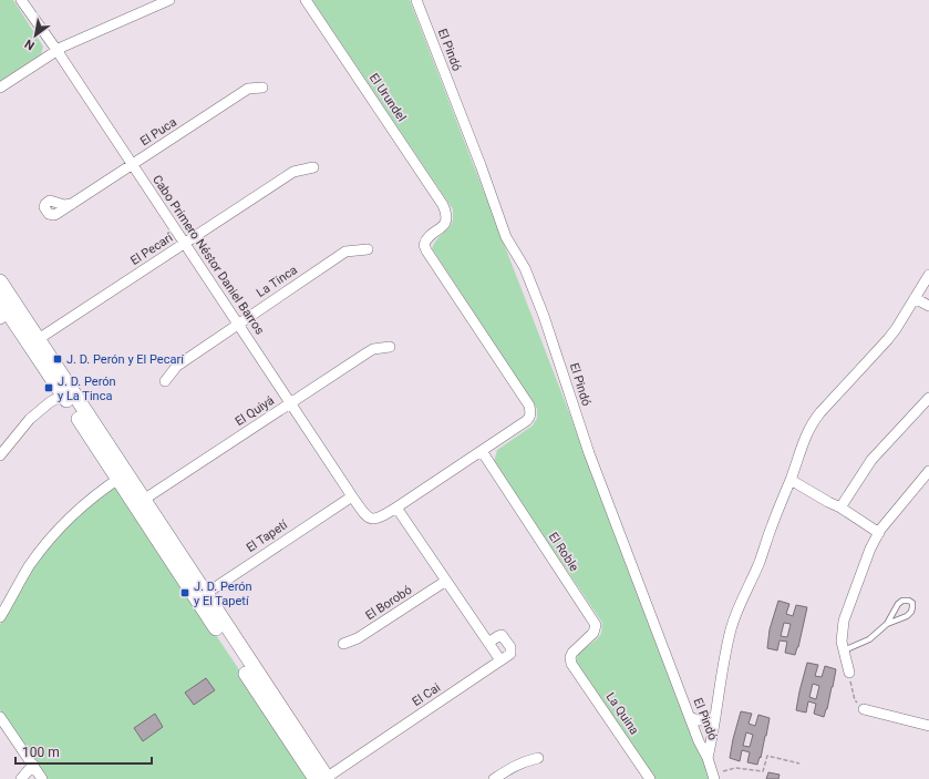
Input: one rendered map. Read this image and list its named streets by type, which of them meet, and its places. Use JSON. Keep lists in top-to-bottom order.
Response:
{
  "streets": {
    "street": [
      "El Pindó",
      "El Urundel",
      "El Puca",
      "El Pecarí",
      "Cabo Primero Néstor Daniel Barros",
      "La Tinca",
      "El Quiyá",
      "El Tapetí",
      "El Roble",
      "El Borobó",
      "El Cai",
      "La Quina"
    ]
  },
  "crossings": [
    ["El Urundel", "El Roble"],
    ["El Puca", "Cabo Primero Néstor Daniel Barros"],
    ["El Pecarí", "Cabo Primero Néstor Daniel Barros"],
    ["Cabo Primero Néstor Daniel Barros", "La Tinca"],
    ["Cabo Primero Néstor Daniel Barros", "El Quiyá"],
    ["Cabo Primero Néstor Daniel Barros", "El Tapetí"],
    ["El Roble", "La Quina"]
  ],
  "places": {
    "transit": ["J. D. Perón y El Pecarí", "J. D. Perón y La Tinca", "J. D. Perón y El Tapetí"]
  },
  "scale_bar": "100 m",
  "north": "bottom left"
}
